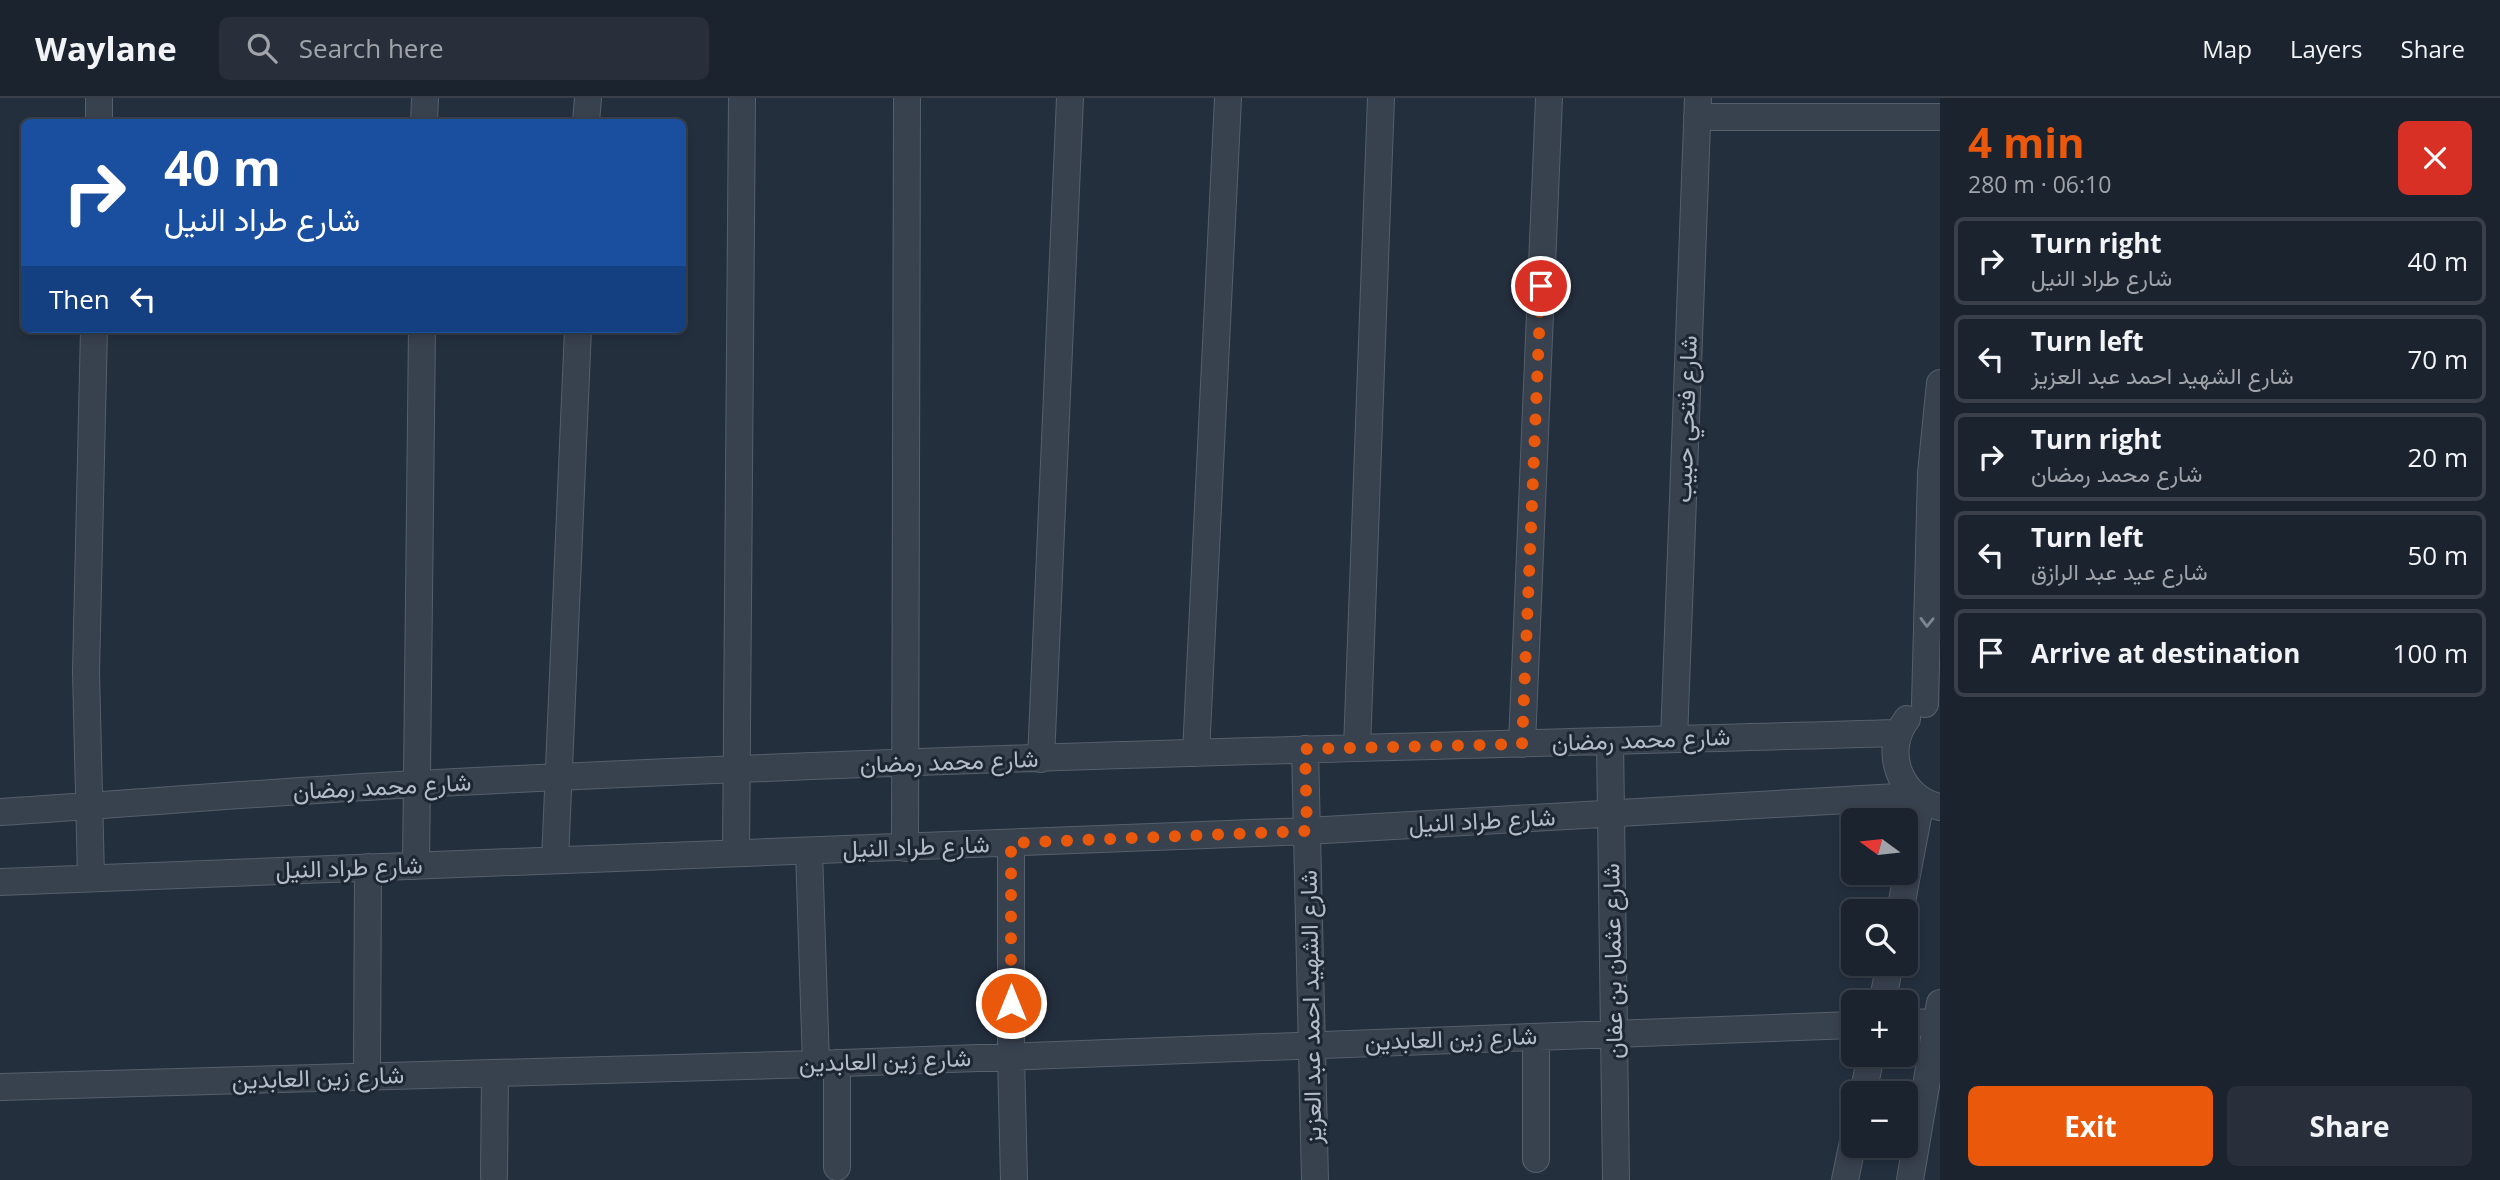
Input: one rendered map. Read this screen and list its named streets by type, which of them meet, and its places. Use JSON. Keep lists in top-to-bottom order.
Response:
{
  "streets": {
    "street": [
      "شارع فتحي حبيب",
      "شارع محمد رمضان",
      "شارع طراد النيل",
      "شارع عثمان بن عفان",
      "شارع الشهيد احمد عبد العزيز",
      "شارع زين العابدين"
    ]
  },
  "crossings": [
    ["شارع فتحي حبيب", "شارع محمد رمضان"],
    ["شارع محمد رمضان", "شارع عثمان بن عفان"],
    ["شارع محمد رمضان", "شارع الشهيد احمد عبد العزيز"],
    ["شارع طراد النيل", "شارع عثمان بن عفان"],
    ["شارع طراد النيل", "شارع الشهيد احمد عبد العزيز"],
    ["شارع عثمان بن عفان", "شارع زين العابدين"],
    ["شارع الشهيد احمد عبد العزيز", "شارع زين العابدين"]
  ],
  "north": "left",
  "page": {
    "header": "Waylane",
    "search": "Search here",
    "nav": ["Map", "Layers", "Share"],
    "heading": ["4 min", "280 m · 06:10"],
    "turn": ["40 m", "شارع طراد النيل"],
    "list": [
      {
        "name": "Turn right",
        "note": "شارع طراد النيل",
        "value": "40 m"
      },
      {
        "name": "Turn left",
        "note": "شارع الشهيد احمد عبد العزيز",
        "value": "70 m"
      },
      {
        "name": "Turn right",
        "note": "شارع محمد رمضان",
        "value": "20 m"
      },
      {
        "name": "Turn left",
        "note": "شارع عيد عبد الرازق",
        "value": "50 m"
      },
      {
        "name": "Arrive at destination",
        "value": "100 m"
      }
    ],
    "then": "Then",
    "map_buttons": ["+", "−"],
    "buttons": ["Exit", "Share"]
  }
}
